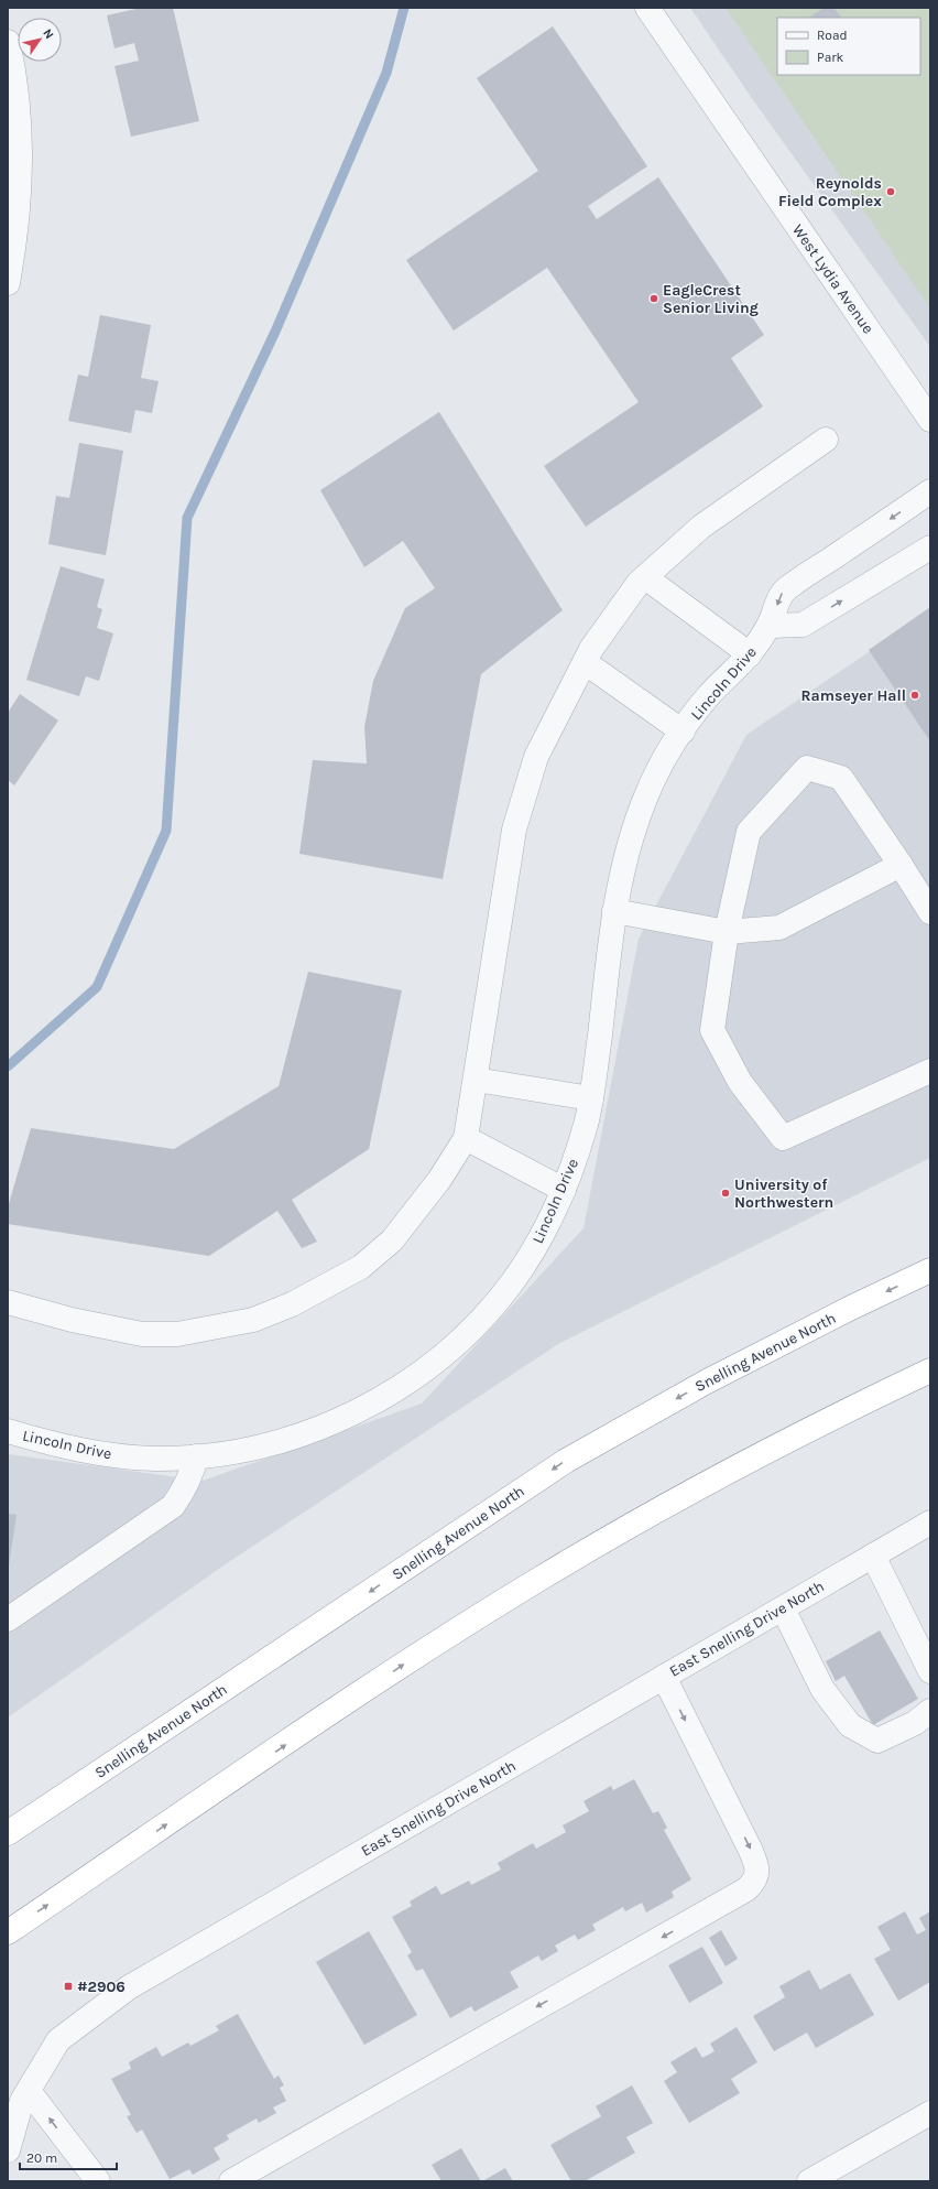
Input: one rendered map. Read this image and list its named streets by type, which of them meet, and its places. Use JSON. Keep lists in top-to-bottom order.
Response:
{
  "streets": {
    "highway": ["Snelling Avenue North"],
    "street": ["West Lydia Avenue", "Lincoln Drive", "East Snelling Drive North"]
  },
  "places": {
    "other": [
      "Reynolds Field Complex",
      "EagleCrest Senior Living",
      "Ramseyer Hall",
      "University of Northwestern"
    ],
    "transit": ["#2906"]
  },
  "legend": ["Road", "Park"],
  "scale_bar": "20 m",
  "north": "top right"
}
